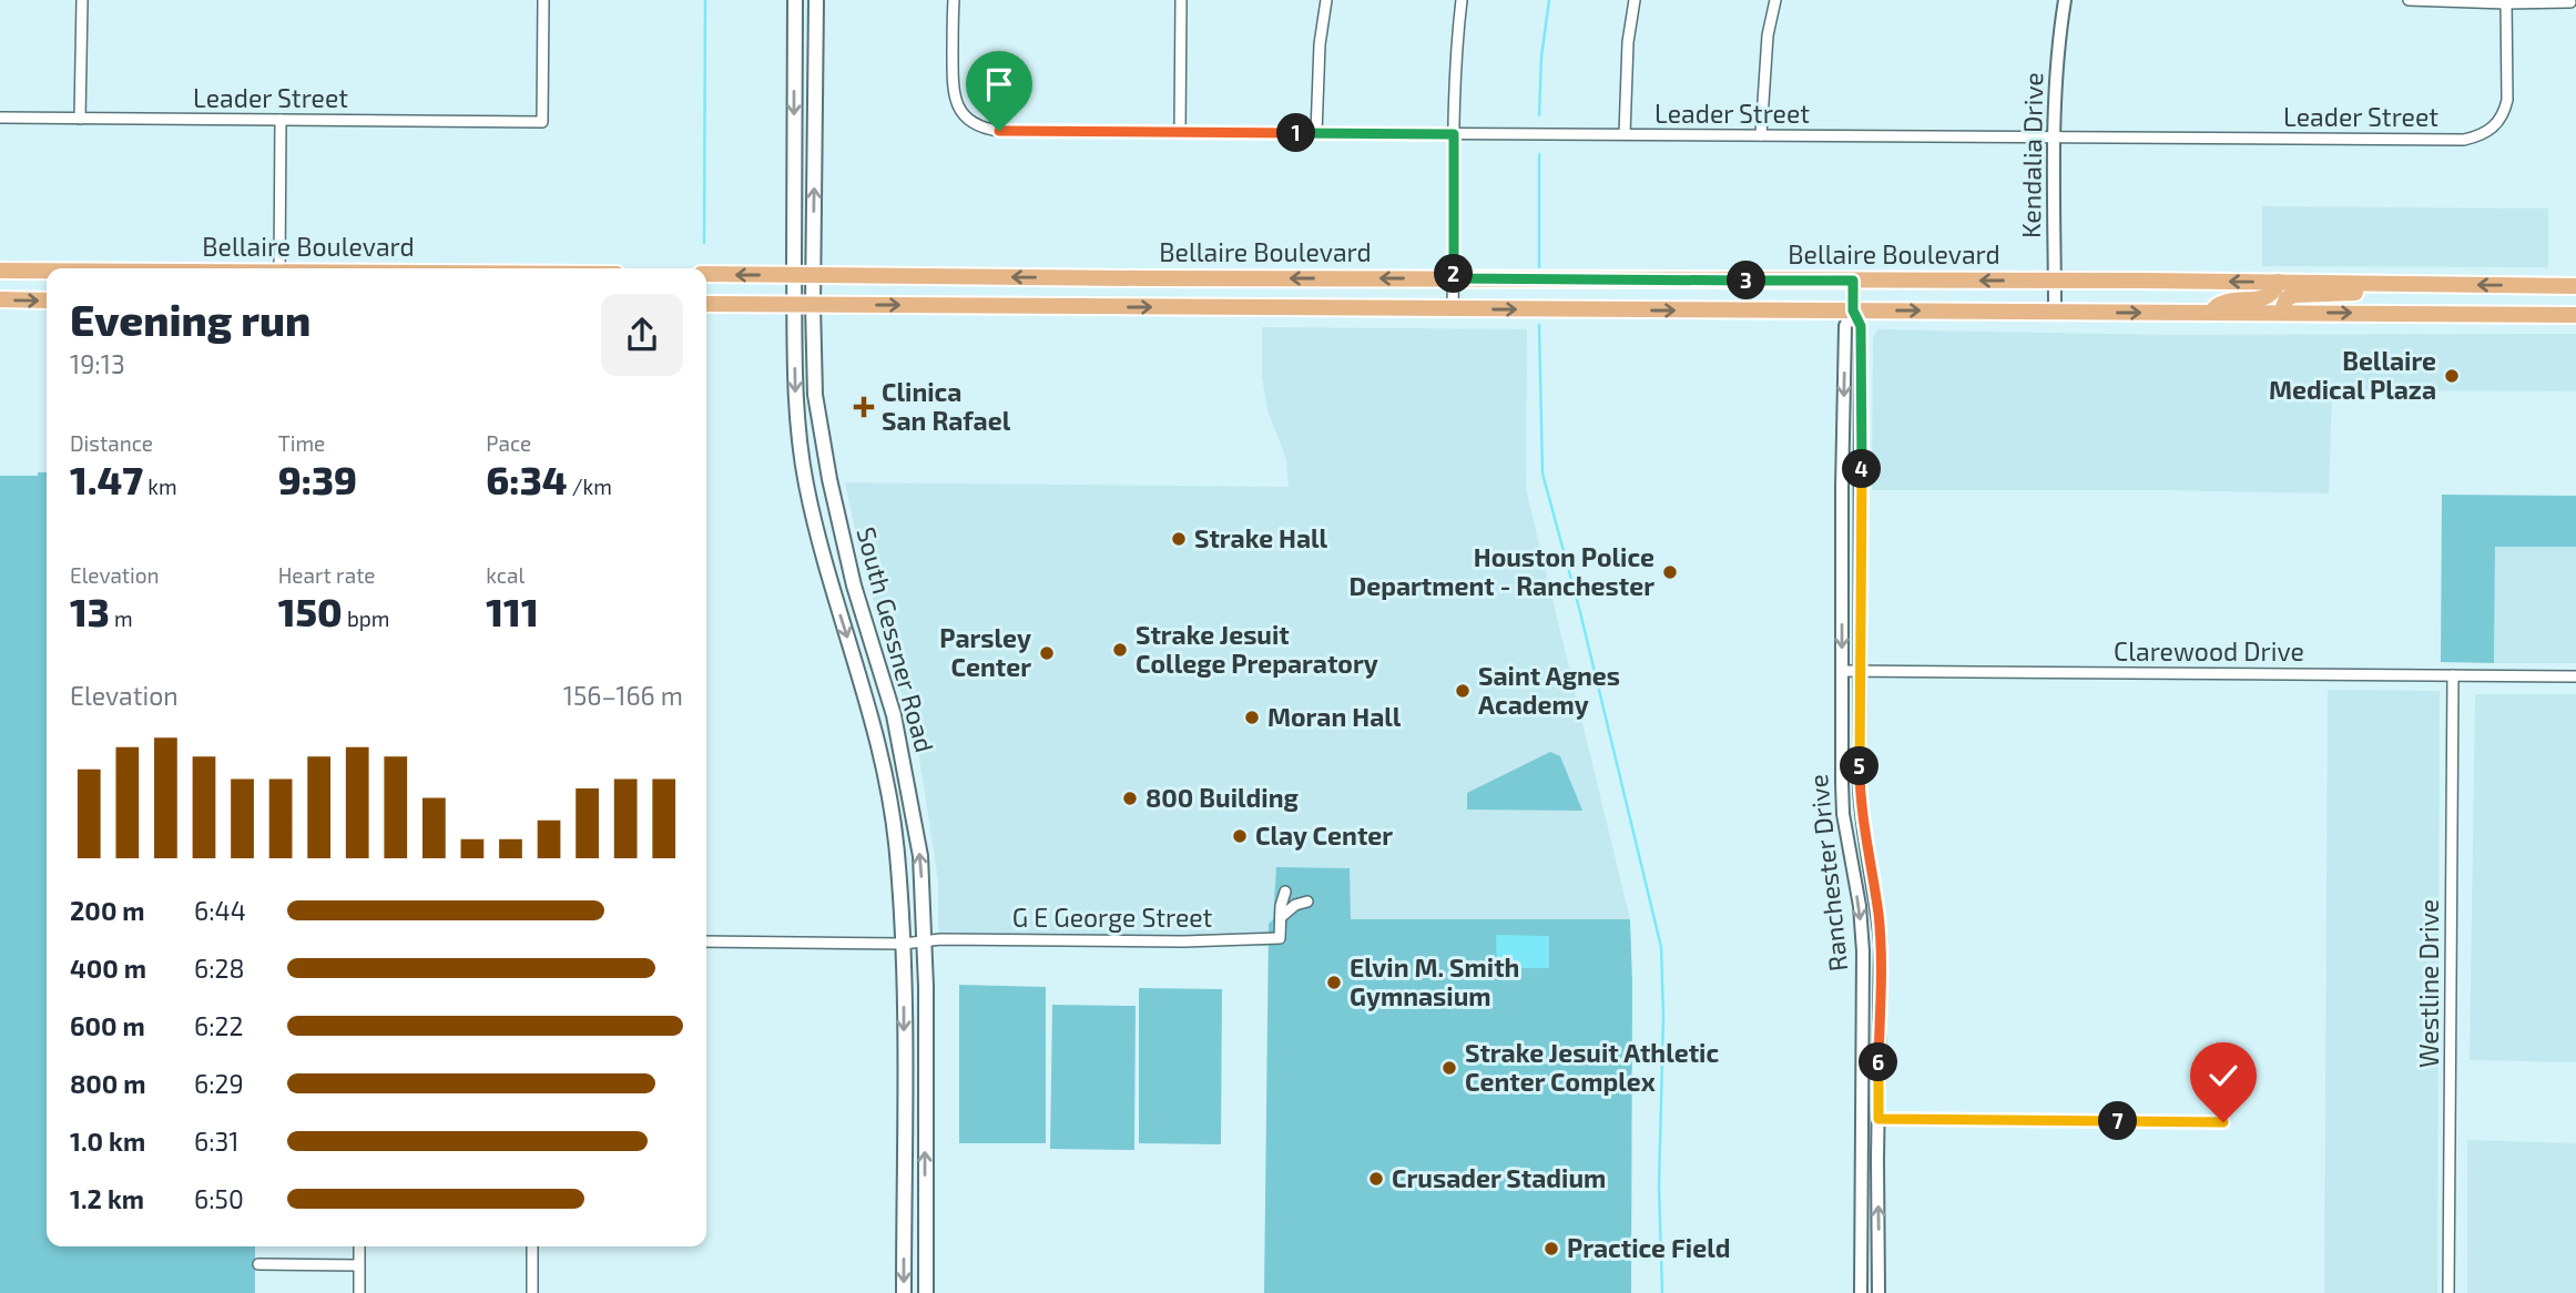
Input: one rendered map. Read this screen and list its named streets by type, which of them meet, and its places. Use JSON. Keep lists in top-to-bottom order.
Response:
{
  "streets": {
    "main road": ["Bellaire Boulevard", "South Gessner Road"],
    "street": [
      "Leader Street",
      "Kendalia Drive",
      "Clarewood Drive",
      "Ranchester Drive",
      "G E George Street",
      "Westline Drive"
    ]
  },
  "crossings": [
    ["Leader Street", "Kendalia Drive"],
    ["Kendalia Drive", "Bellaire Boulevard"],
    ["Bellaire Boulevard", "South Gessner Road"],
    ["Bellaire Boulevard", "Ranchester Drive"],
    ["South Gessner Road", "G E George Street"],
    ["Clarewood Drive", "Ranchester Drive"],
    ["Clarewood Drive", "Westline Drive"]
  ],
  "places": {
    "other": [
      "Bellaire Medical Plaza",
      "Strake Hall",
      "Houston Police Department - Ranchester",
      "Strake Jesuit College Preparatory",
      "Parsley Center",
      "Saint Agnes Academy",
      "Moran Hall",
      "800 Building",
      "Clay Center",
      "Elvin M. Smith Gymnasium",
      "Strake Jesuit Athletic Center Complex",
      "Crusader Stadium",
      "Practice Field"
    ],
    "health": ["Clinica San Rafael"]
  },
  "page": {
    "pins": [
      "1",
      "2",
      "3",
      "4",
      "5",
      "6",
      "7"
    ],
    "heading": ["Evening run", "19:13"],
    "stats": [
      ["Distance", "1.47 km"],
      ["Time", "9:39"],
      ["Pace", "6:34 /km"],
      ["Elevation", "13 m"],
      ["Heart rate", "150 bpm"],
      ["kcal", "111"]
    ],
    "chart": ["Elevation", "156–166 m"],
    "list": [
      {
        "name": "200 m",
        "note": "6:44"
      },
      {
        "name": "400 m",
        "note": "6:28"
      },
      {
        "name": "600 m",
        "note": "6:22"
      },
      {
        "name": "800 m",
        "note": "6:29"
      },
      {
        "name": "1.0 km",
        "note": "6:31"
      },
      {
        "name": "1.2 km",
        "note": "6:50"
      }
    ]
  }
}
